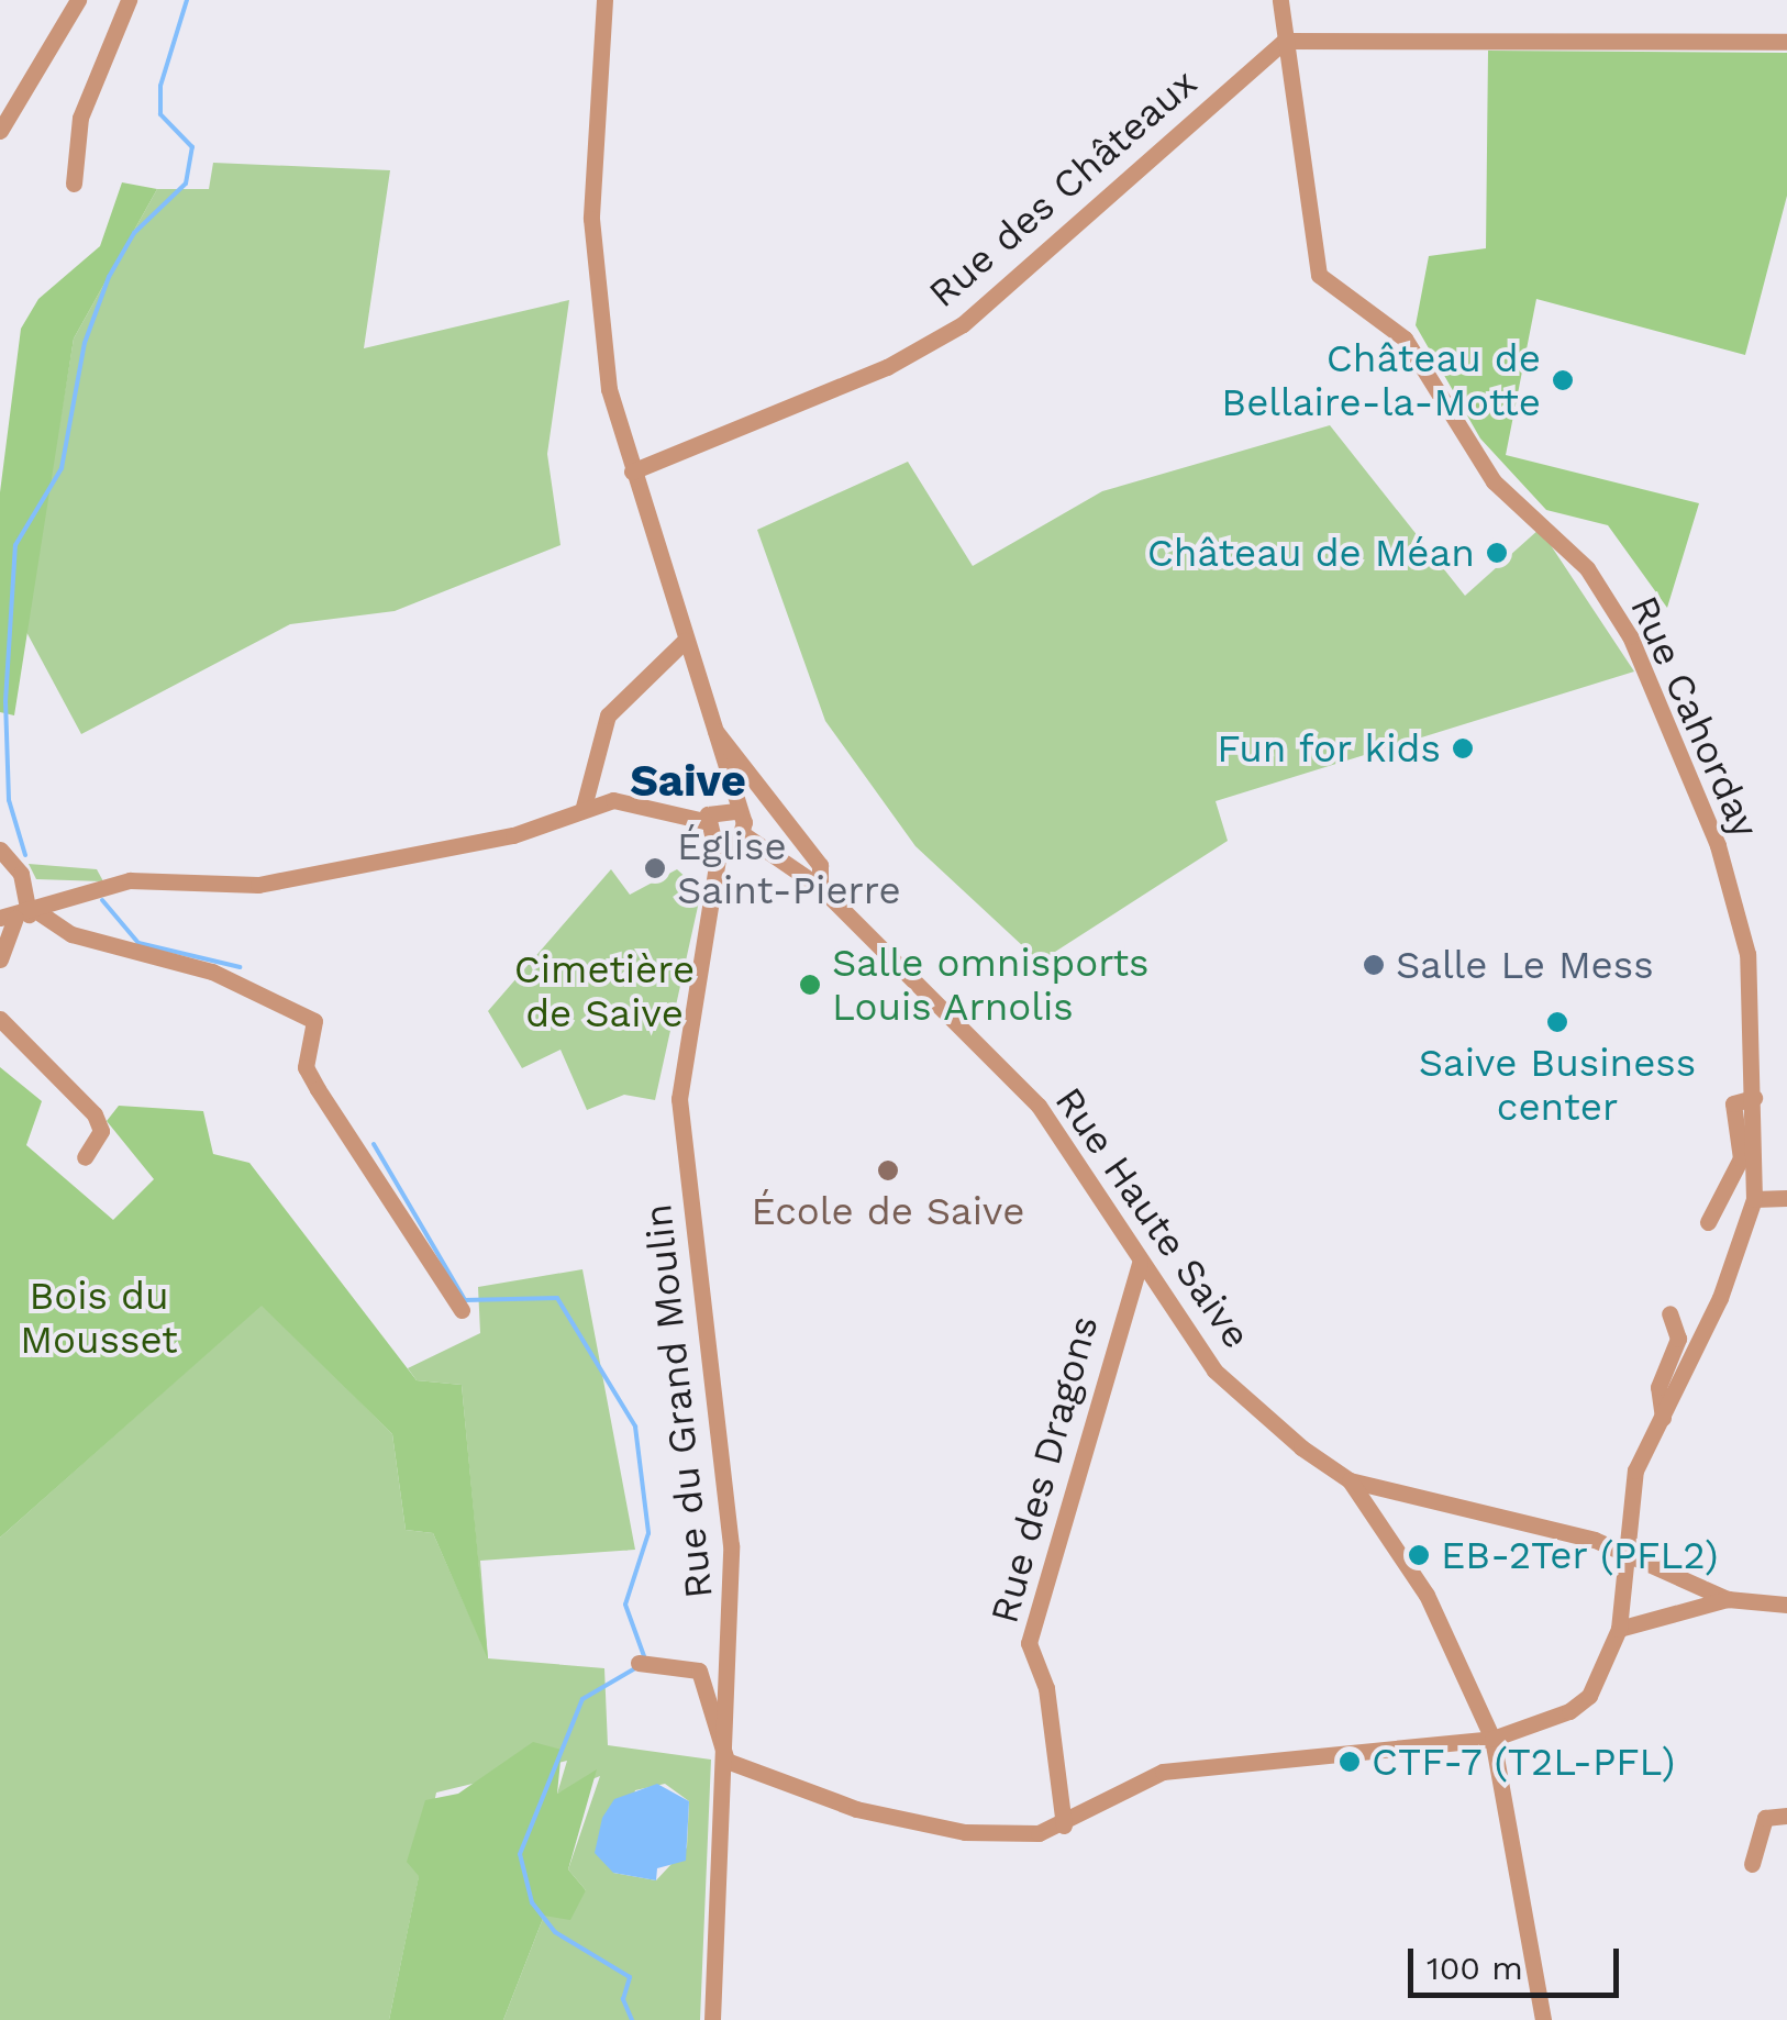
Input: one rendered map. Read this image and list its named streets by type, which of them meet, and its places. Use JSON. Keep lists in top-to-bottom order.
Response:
{
  "streets": {
    "street": [
      "Rue des Châteaux",
      "Rue Cahorday",
      "Rue Haute Saive",
      "Rue du Grand Moulin",
      "Rue des Dragons"
    ]
  },
  "crossings": [
    ["Rue des Châteaux", "Rue Cahorday"],
    ["Rue Cahorday", "Rue Haute Saive"],
    ["Rue Haute Saive", "Rue des Dragons"]
  ],
  "districts": ["Saive"],
  "parks": ["Cimetière de Saive", "Bois du Mousset"],
  "places": [
    "Château de Bellaire-la-Motte",
    "Château de Méan",
    "Fun for kids",
    "Église Saint-Pierre",
    "Salle Le Mess",
    "Salle omnisports Louis Arnolis",
    "Saive Business center",
    "École de Saive",
    "EB-2Ter (PFL2)",
    "CTF-7 (T2L-PFL)"
  ],
  "scale_bar": "100 m"
}
